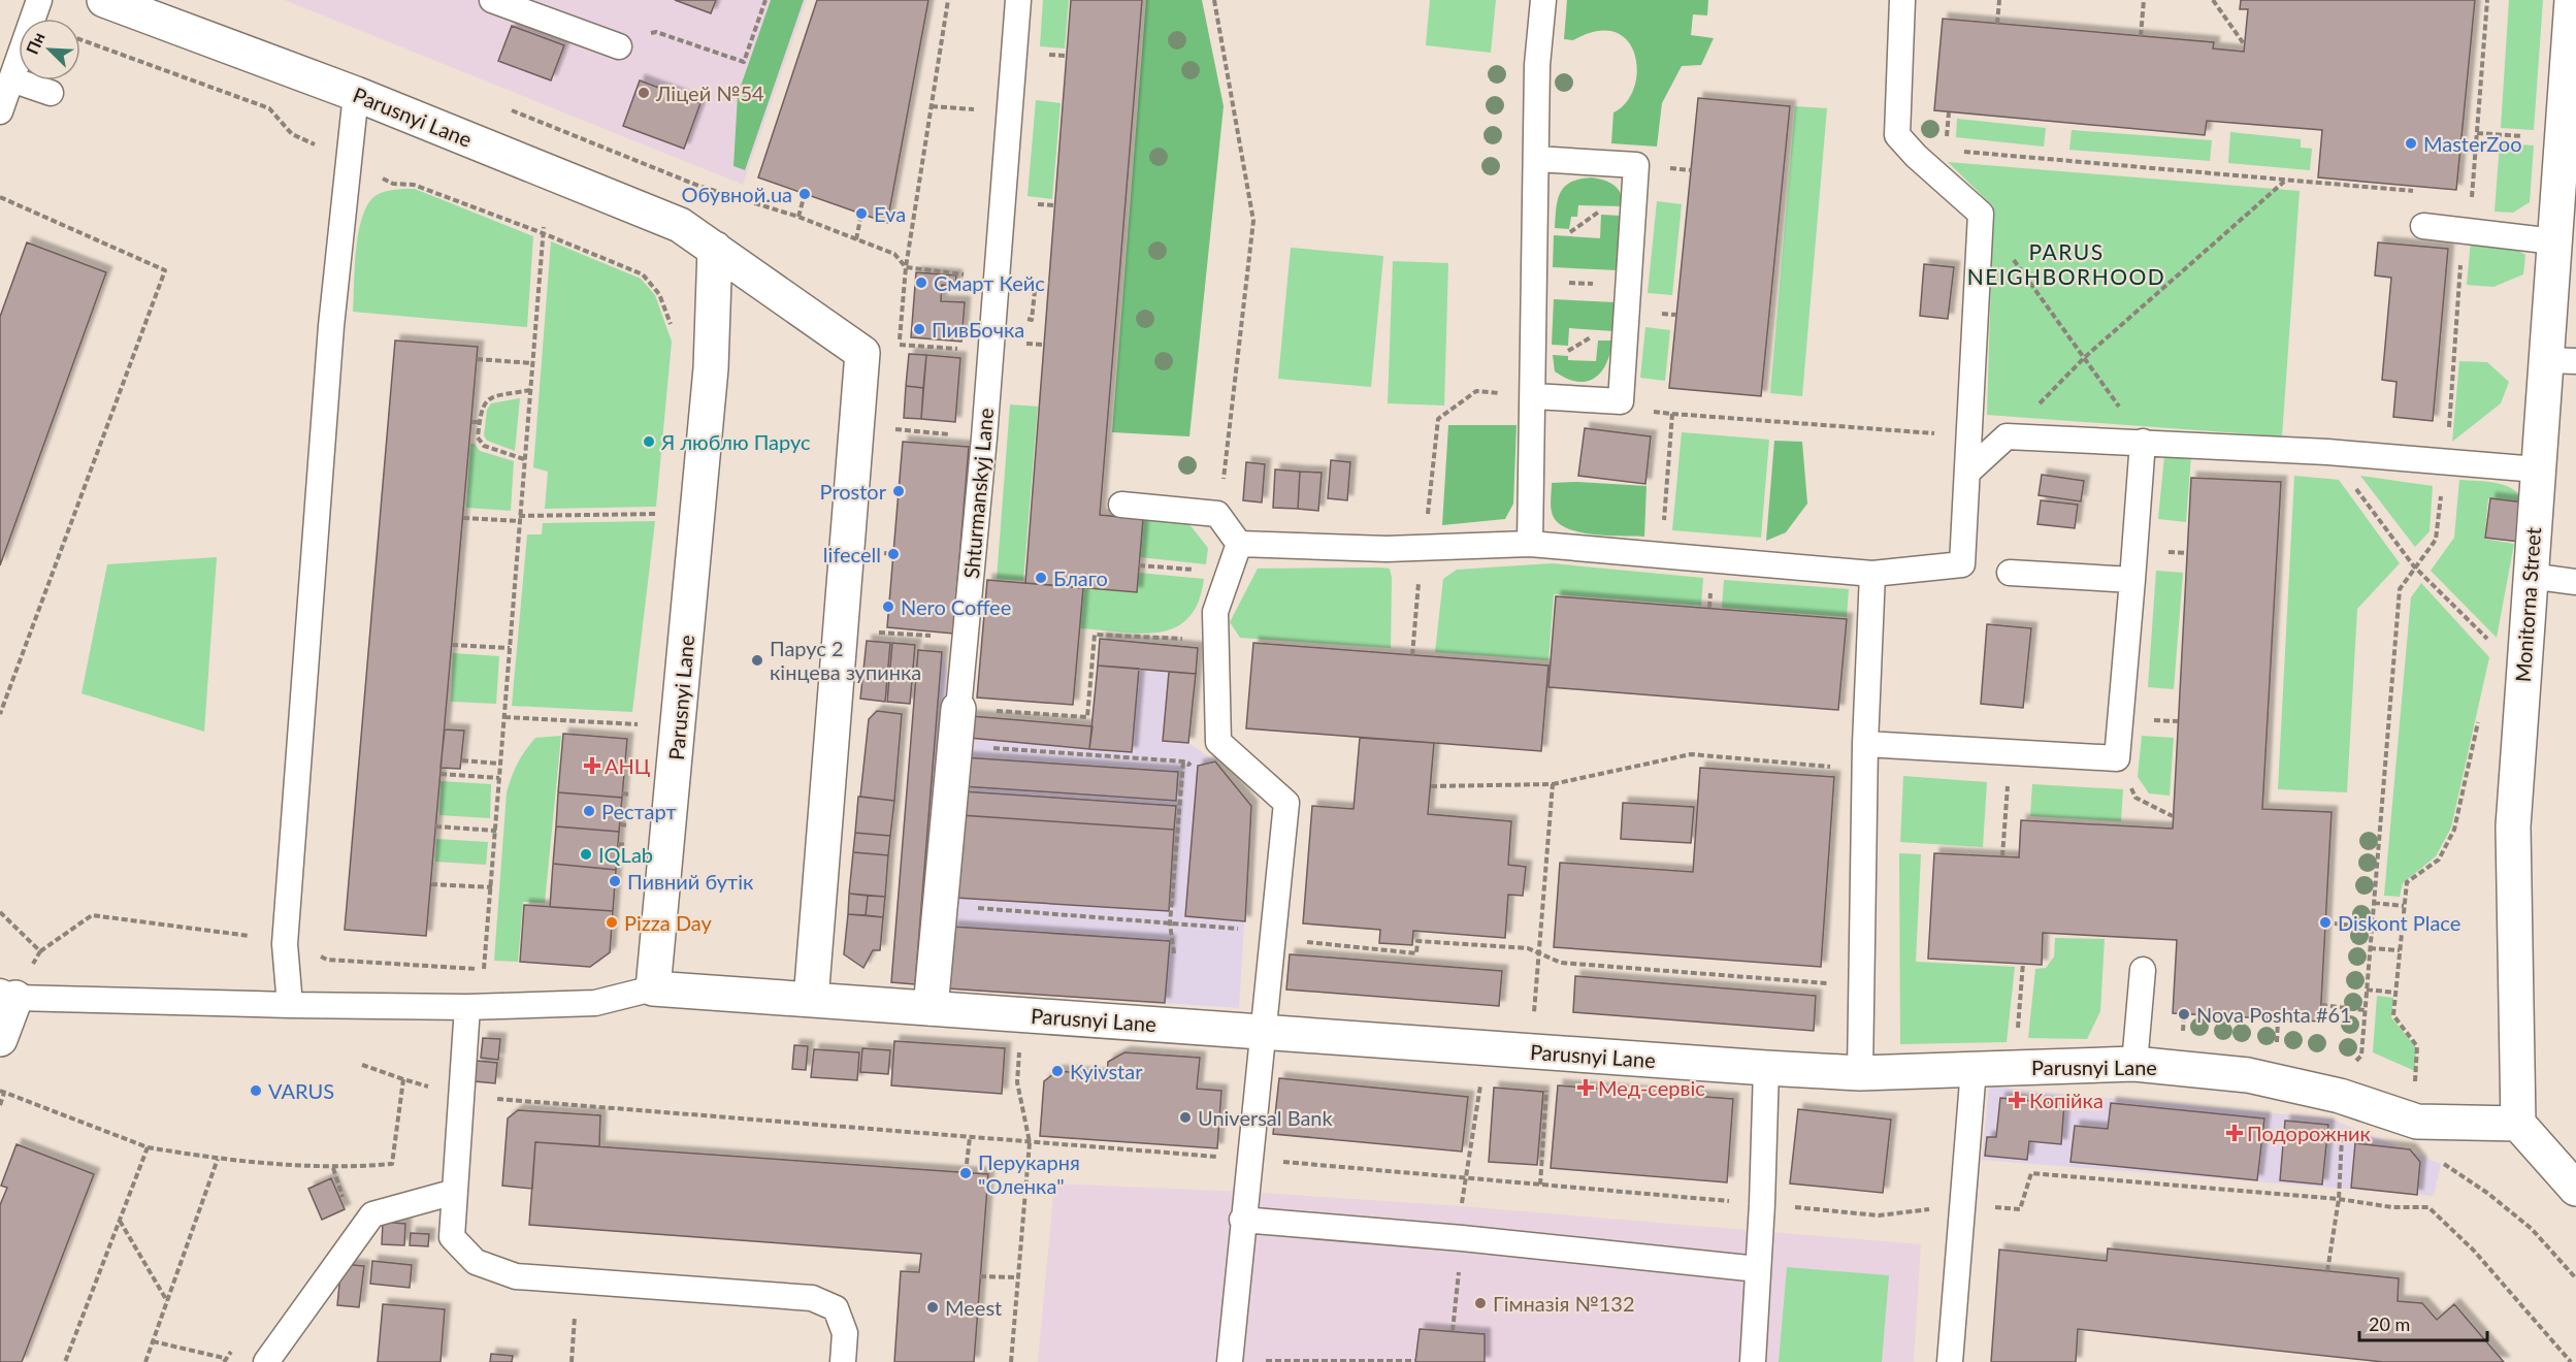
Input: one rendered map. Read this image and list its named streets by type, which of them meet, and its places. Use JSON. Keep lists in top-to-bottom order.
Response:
{
  "streets": {
    "street": ["Parusnyi Lane", "Shturmanskyj Lane", "Monitorna Street"]
  },
  "crossings": [
    ["Parusnyi Lane", "Shturmanskyj Lane"],
    ["Parusnyi Lane", "Monitorna Street"]
  ],
  "districts": ["PARUS NEIGHBORHOOD"],
  "places": {
    "other": [
      "Ліцей №54",
      "MasterZoo",
      "Обувной.ua",
      "Eva",
      "Смарт Кейс",
      "ПивБочка",
      "Я люблю Парус",
      "Prostor",
      "lifecell",
      "Благо",
      "Nero Coffee",
      "Парус 2 кінцева зупинка",
      "Рестарт",
      "IQLab",
      "Пивний бутік",
      "Pizza Day",
      "Diskont Place",
      "Nova Poshta #61",
      "Kyivstar",
      "VARUS",
      "Universal Bank",
      "Перукарня \"Оленка\"",
      "Гімназія №132",
      "Meest"
    ],
    "health": [
      "АНЦ",
      "Мед-сервіс",
      "Копійка",
      "Подорожник"
    ]
  },
  "scale_bar": "20 m",
  "north": "top left"
}
